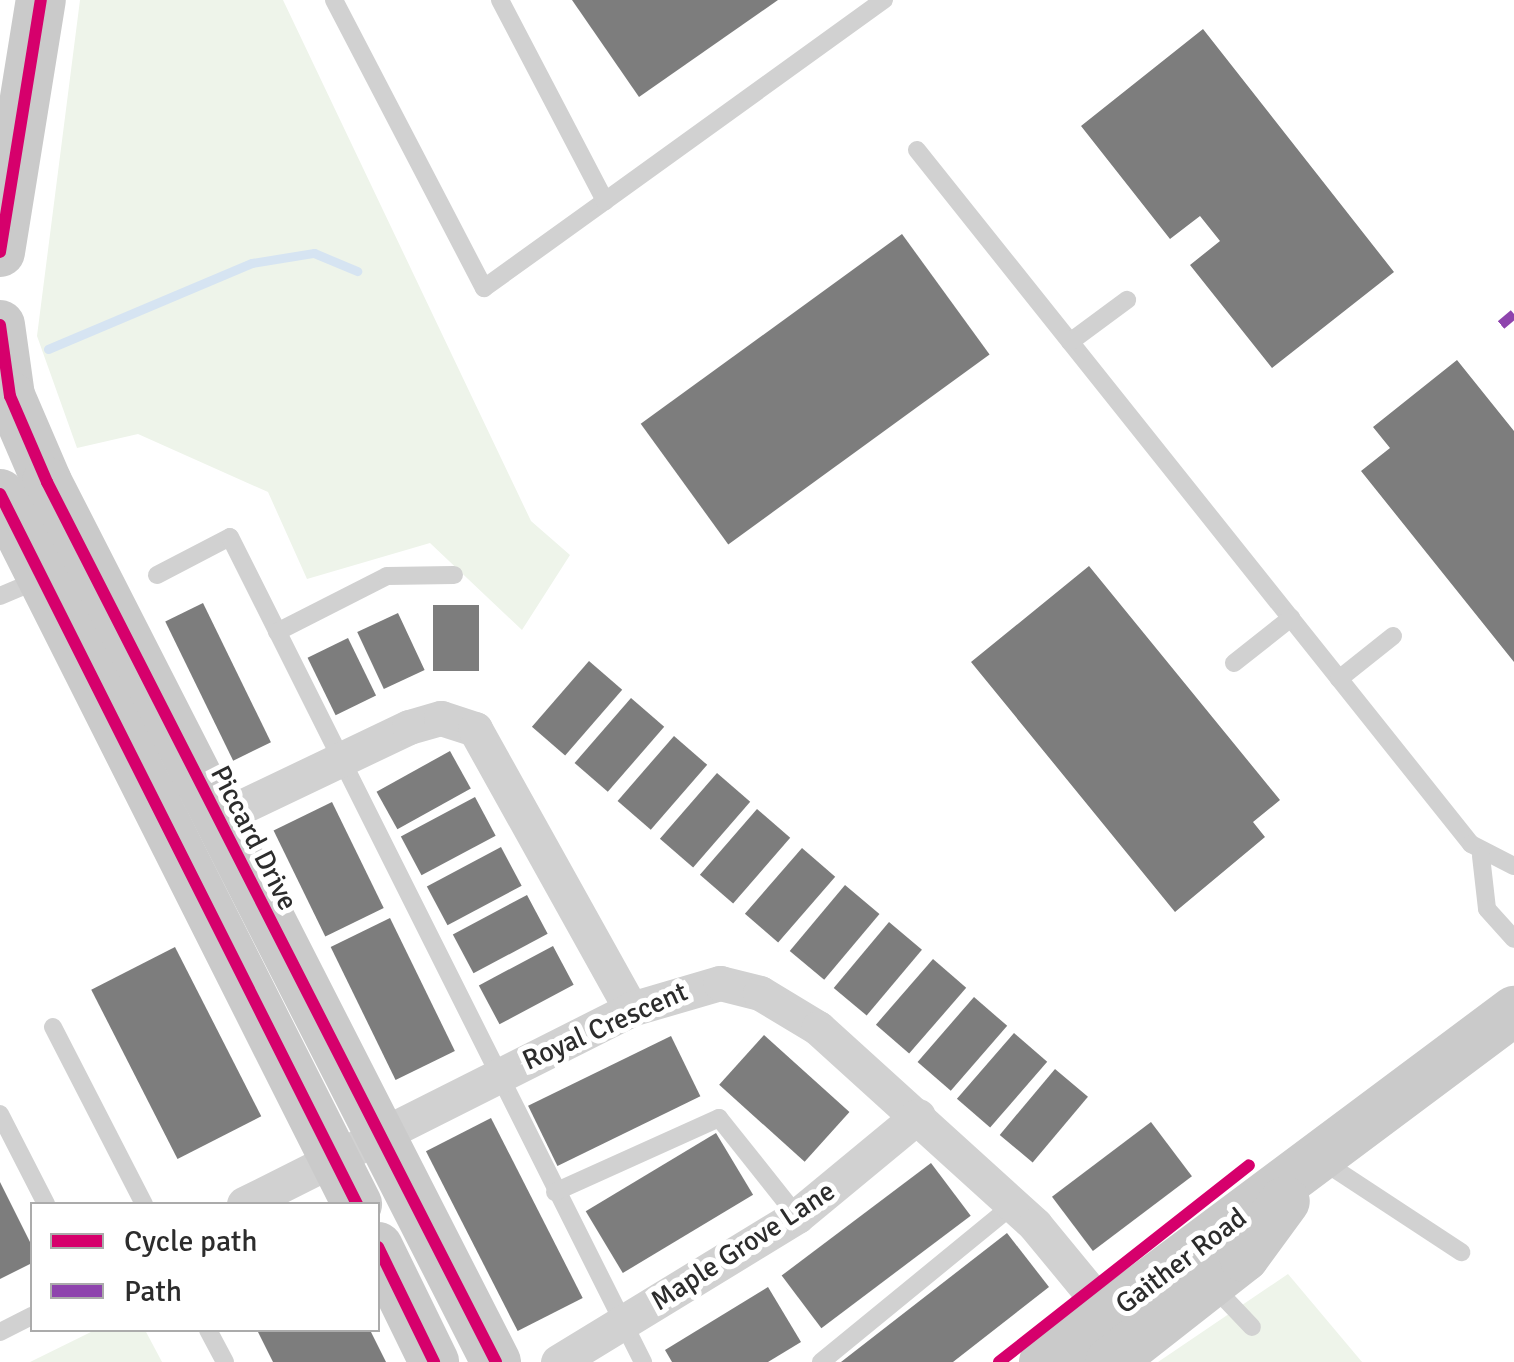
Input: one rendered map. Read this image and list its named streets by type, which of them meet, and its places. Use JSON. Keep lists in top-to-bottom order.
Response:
{
  "streets": {
    "street": [
      "Piccard Drive",
      "Royal Crescent",
      "Maple Grove Lane",
      "Gaither Road"
    ]
  },
  "crossings": [
    ["Piccard Drive", "Royal Crescent"],
    ["Royal Crescent", "Maple Grove Lane"],
    ["Royal Crescent", "Gaither Road"]
  ],
  "legend": ["Cycle path", "Path"]
}
